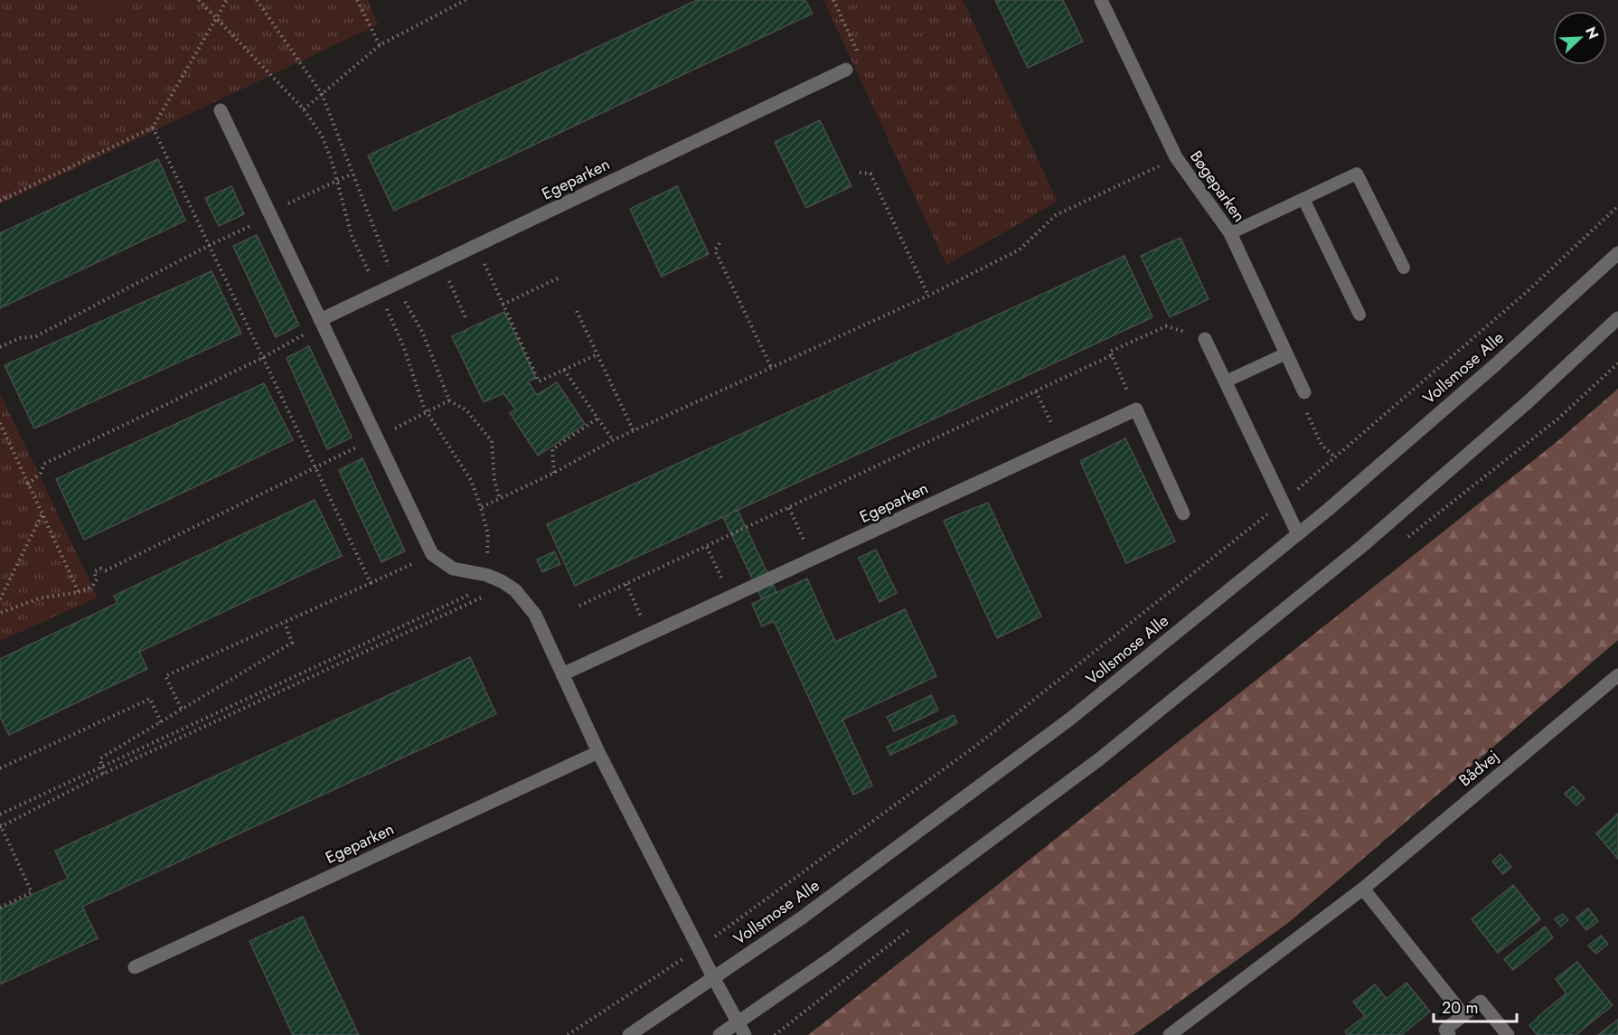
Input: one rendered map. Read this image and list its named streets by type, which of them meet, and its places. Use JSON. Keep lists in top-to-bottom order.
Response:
{
  "streets": {
    "street": [
      "Egeparken",
      "Bøgeparken",
      "Vollsmose Alle",
      "Bådvej"
    ]
  },
  "scale_bar": "20 m",
  "north": "top right"
}
